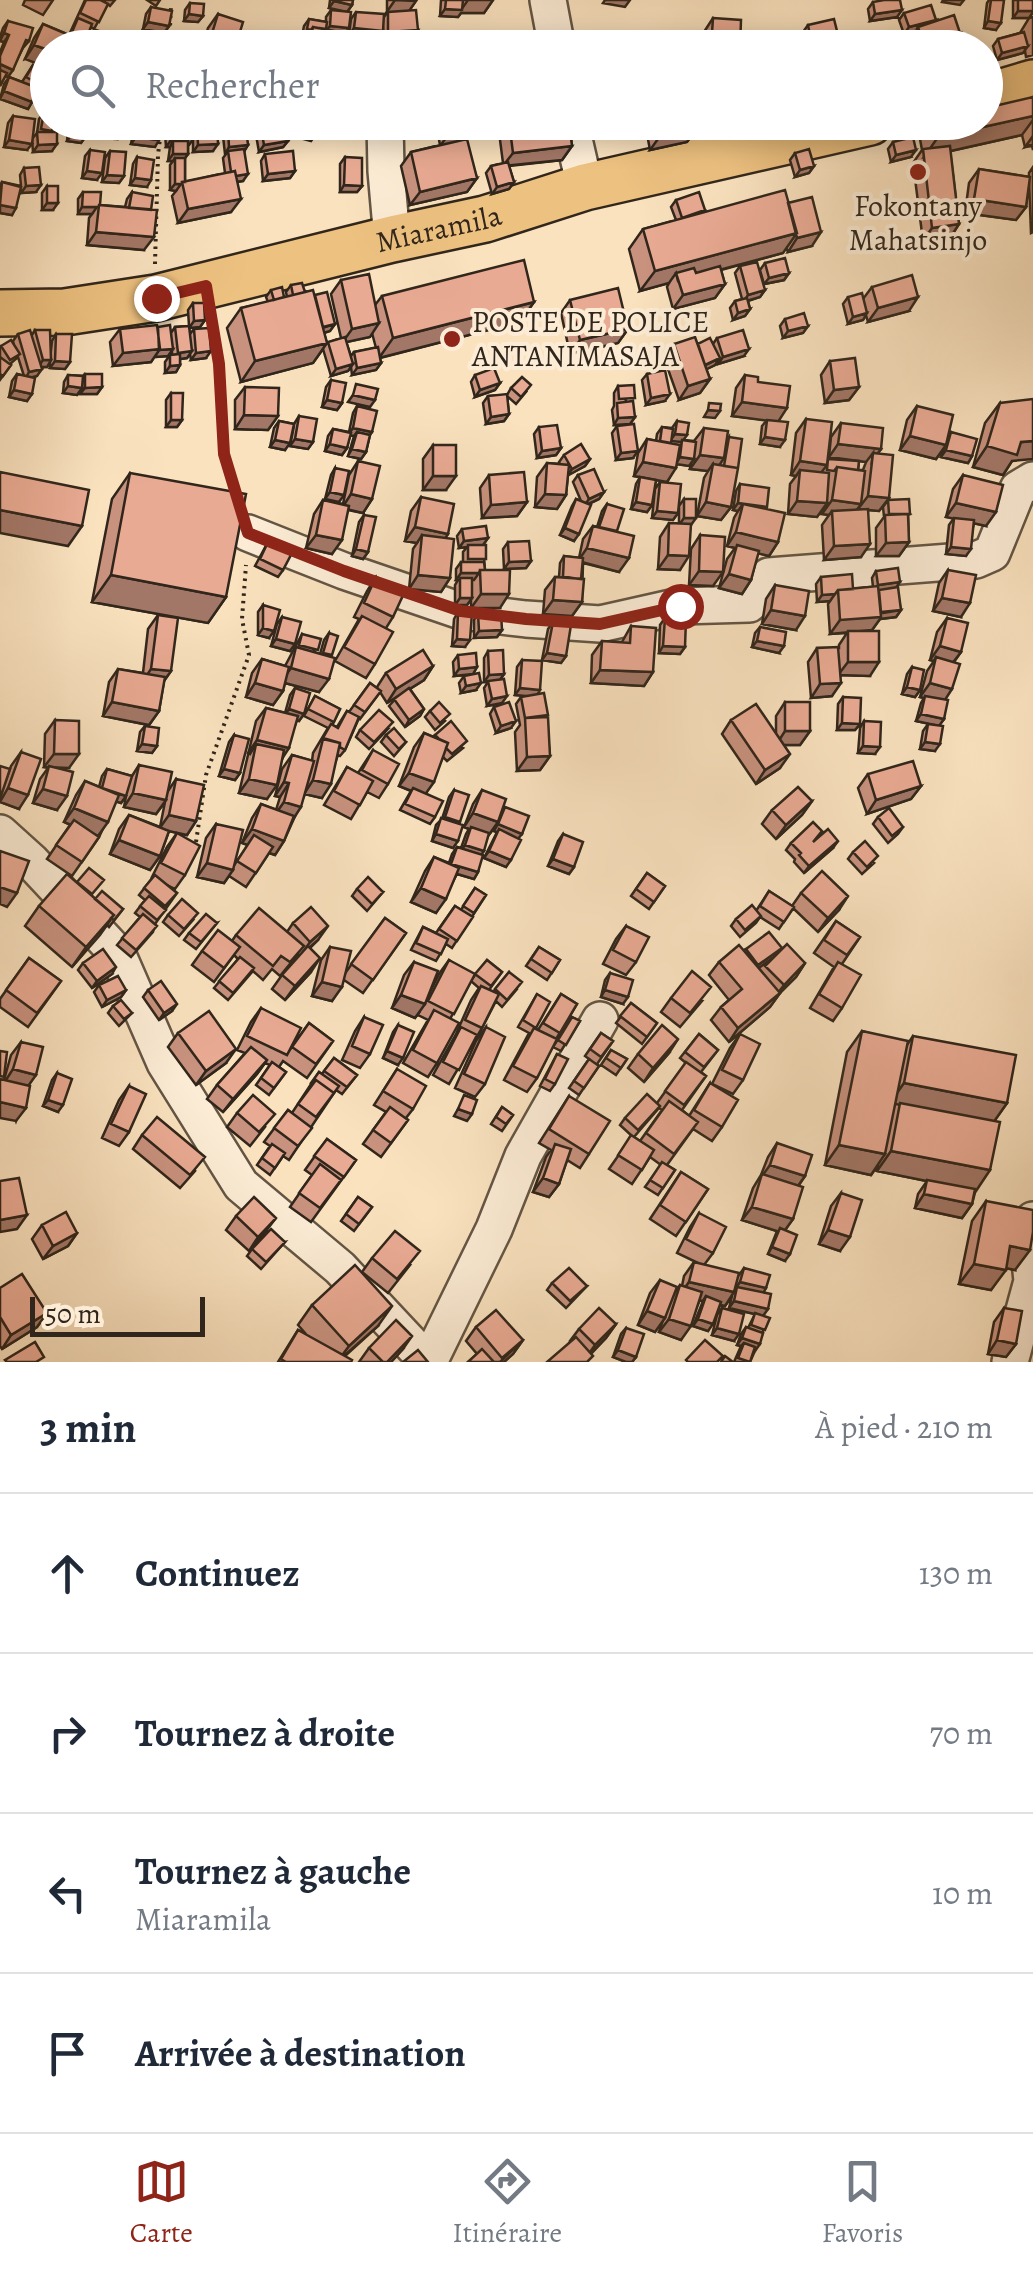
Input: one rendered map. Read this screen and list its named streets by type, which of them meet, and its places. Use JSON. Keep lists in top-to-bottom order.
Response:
{
  "streets": {
    "main road": ["Miaramila"]
  },
  "places": ["Fokontany Mahatsinjo", "POSTE DE POLICE ANTANIMASAJA"],
  "scale_bar": "50 m",
  "page": {
    "search": "Rechercher",
    "scale": "50 m",
    "heading": ["3 min", "À pied · 210 m"],
    "list": [
      ["Continuez", "130 m"],
      ["Tournez à droite", "70 m"],
      ["Tournez à gauche", "Miaramila", "10 m"],
      "Arrivée à destination"
    ],
    "nav": ["Carte", "Itinéraire", "Favoris"]
  }
}
